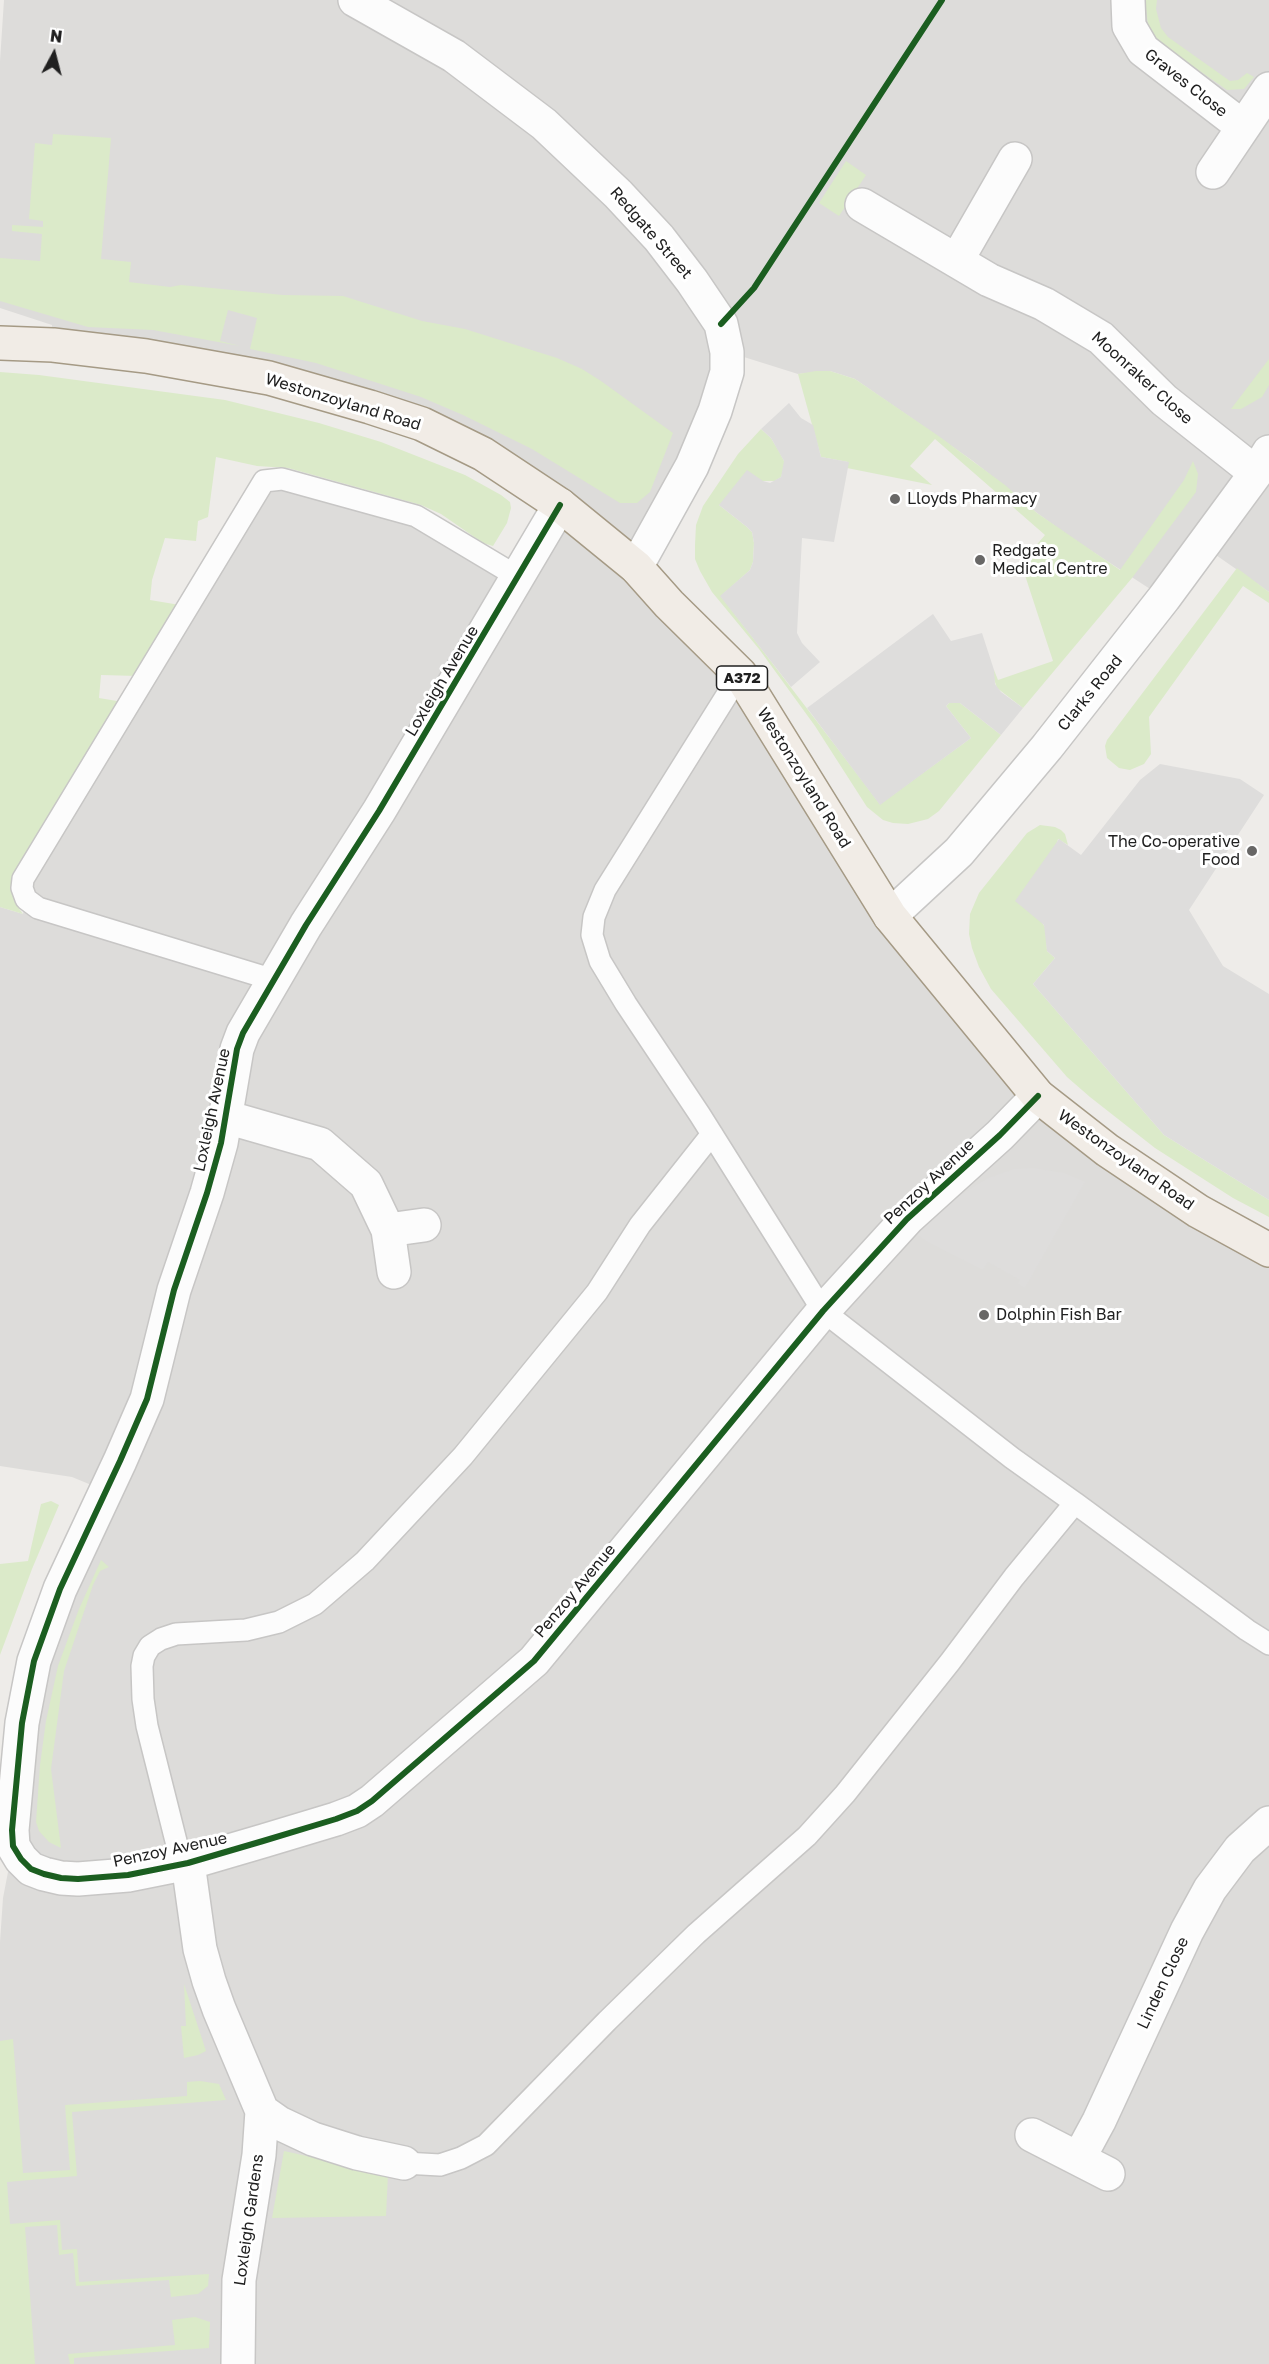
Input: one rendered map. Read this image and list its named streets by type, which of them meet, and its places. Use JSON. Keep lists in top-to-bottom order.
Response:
{
  "streets": {
    "main road": ["Westonzoyland Road", "A372"],
    "street": [
      "Graves Close",
      "Redgate Street",
      "Moonraker Close",
      "Loxleigh Avenue",
      "Clarks Road",
      "Penzoy Avenue",
      "Linden Close",
      "Loxleigh Gardens"
    ]
  },
  "crossings": [
    ["Redgate Street", "Westonzoyland Road"],
    ["Moonraker Close", "Clarks Road"],
    ["Westonzoyland Road", "Loxleigh Avenue"],
    ["Westonzoyland Road", "Clarks Road"],
    ["Westonzoyland Road", "Penzoy Avenue"],
    ["Loxleigh Avenue", "Penzoy Avenue"],
    ["Penzoy Avenue", "Loxleigh Gardens"]
  ],
  "places": [
    "Lloyds Pharmacy",
    "Redgate Medical Centre",
    "The Co-operative Food",
    "Dolphin Fish Bar"
  ],
  "north": "top"
}
